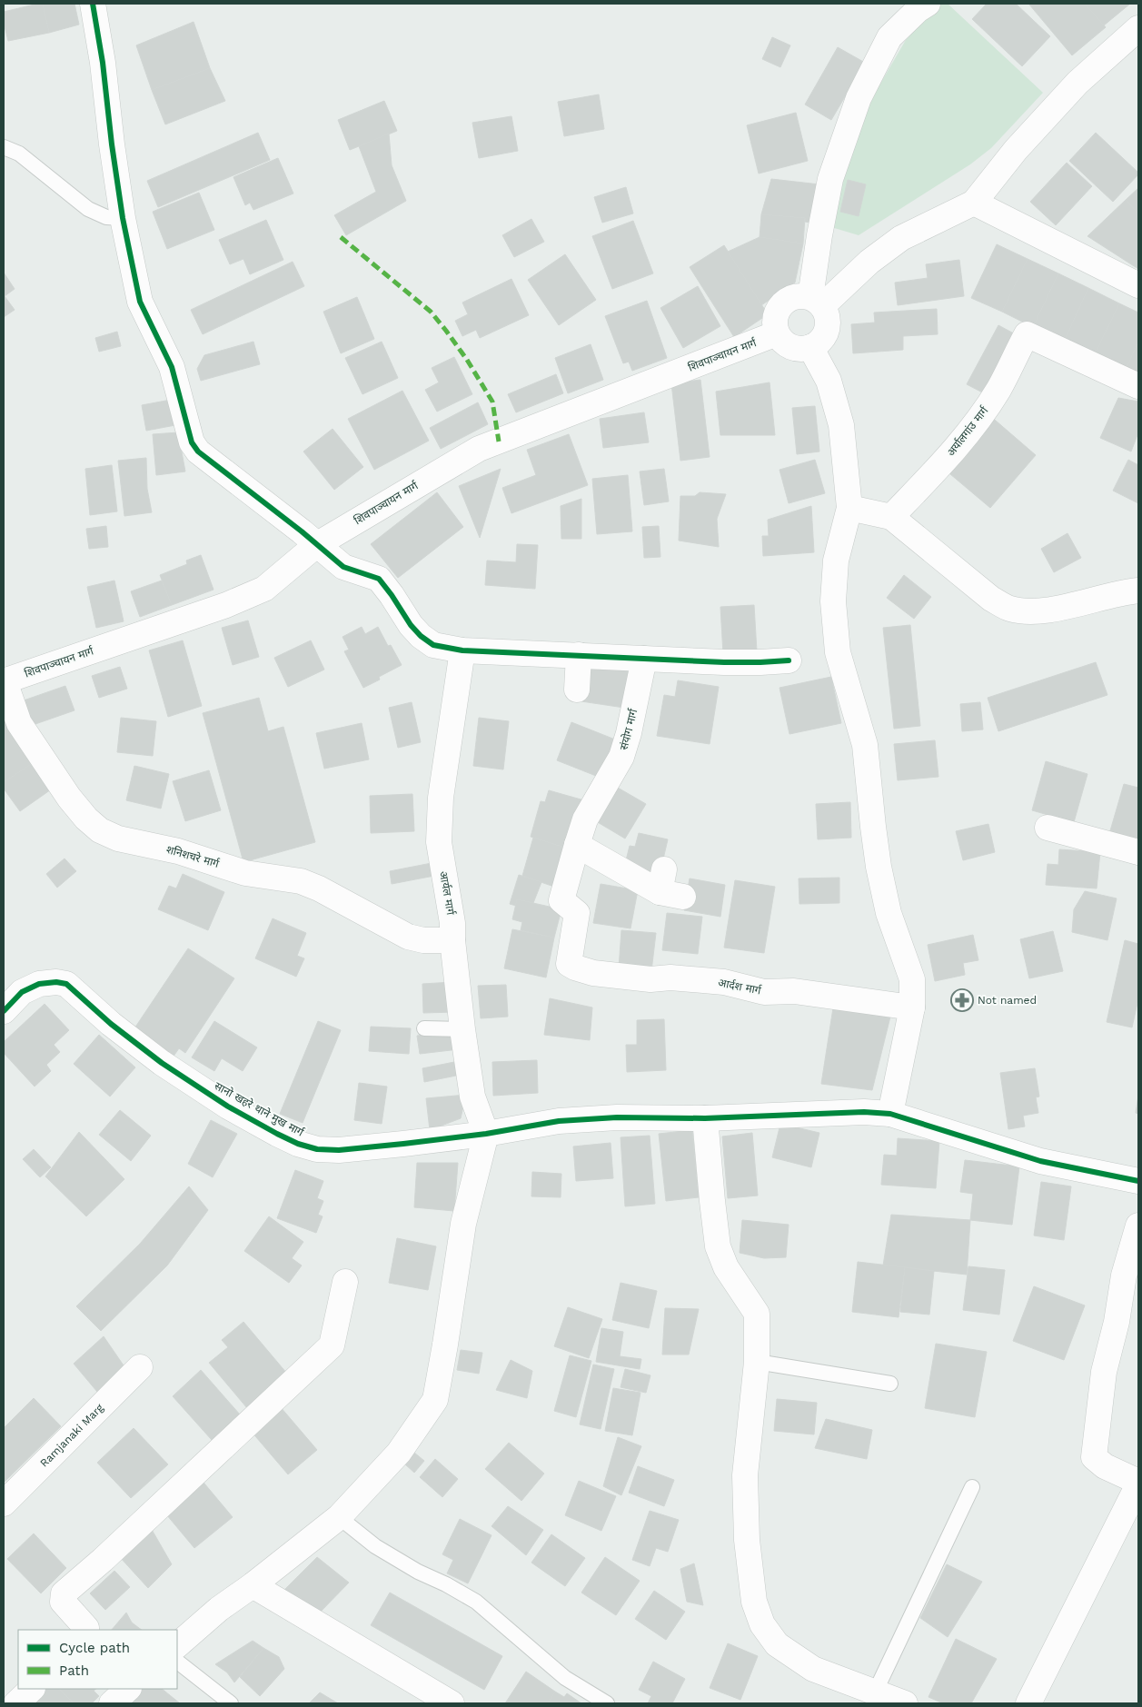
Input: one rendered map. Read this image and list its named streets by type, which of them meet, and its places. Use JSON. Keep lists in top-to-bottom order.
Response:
{
  "streets": {
    "street": [
      "शिवपाञ्चायन मार्ग",
      "अर्यालगांउ मार्ग",
      "संयोग मार्ग",
      "शनिशचरे मार्ग",
      "आर्यल मार्ग",
      "आर्दश मार्ग",
      "सानो खहरे थाने मुख मार्ग",
      "Ramjanaki Marg"
    ]
  },
  "crossings": [
    ["शिवपाञ्चायन मार्ग", "शनिशचरे मार्ग"],
    ["संयोग मार्ग", "आर्दश मार्ग"],
    ["शनिशचरे मार्ग", "आर्यल मार्ग"],
    ["आर्यल मार्ग", "सानो खहरे थाने मुख मार्ग"]
  ],
  "places": {
    "pharmacy": ["Not named"]
  },
  "legend": ["Cycle path", "Path"]
}
